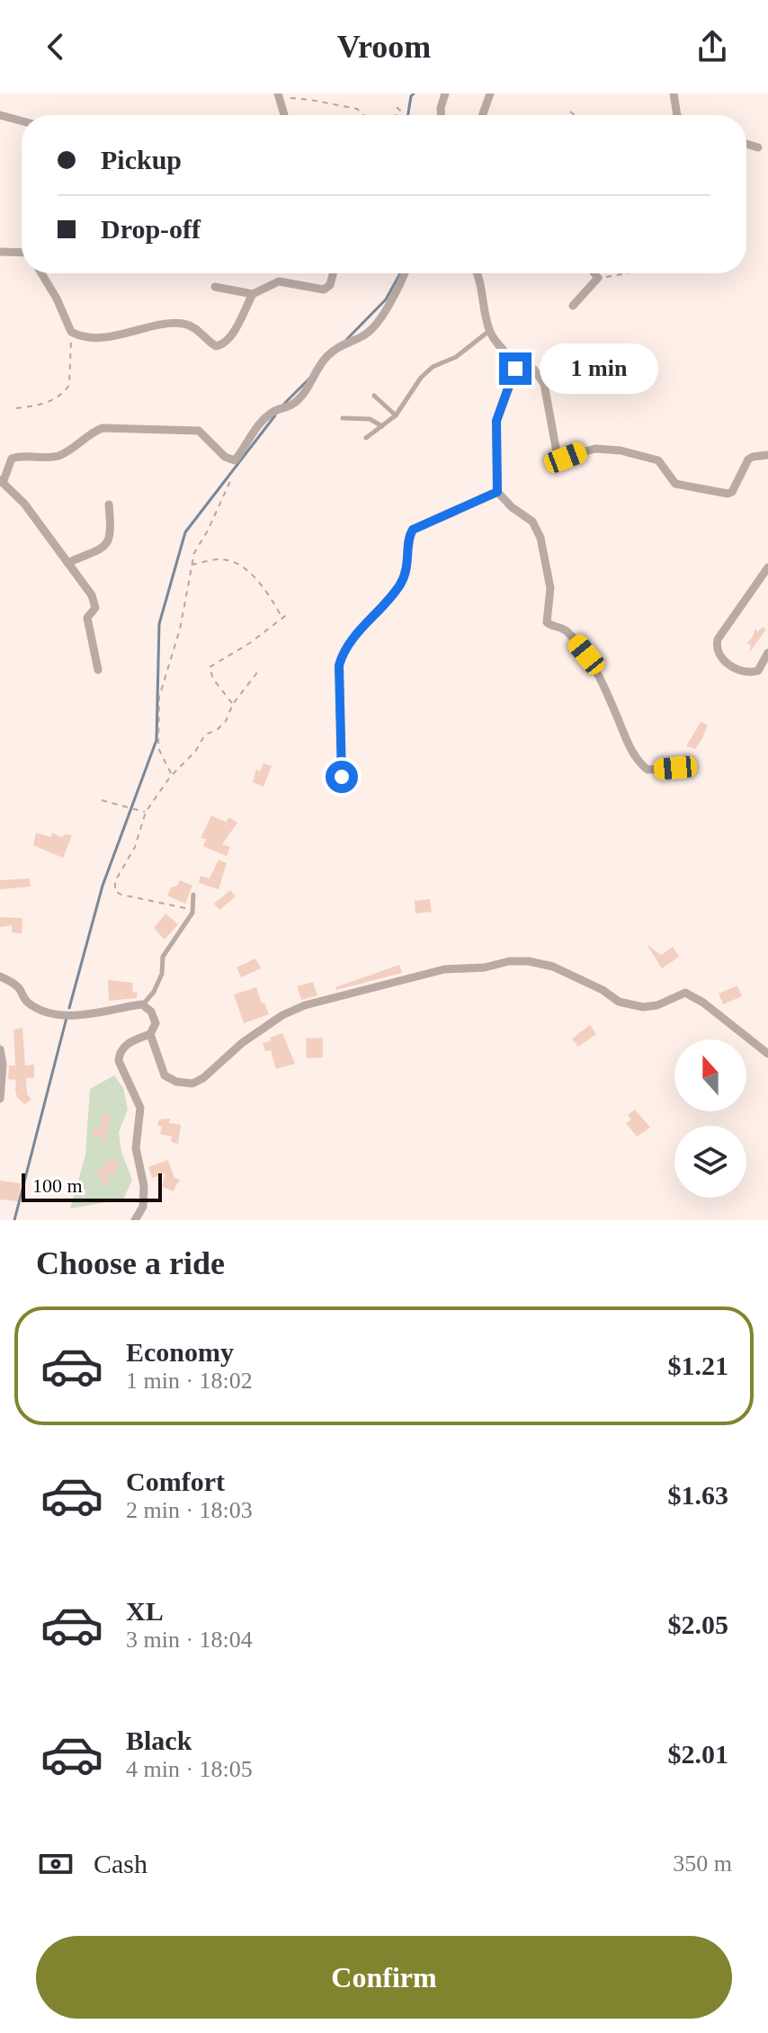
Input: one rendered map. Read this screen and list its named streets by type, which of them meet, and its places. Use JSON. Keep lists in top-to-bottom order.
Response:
{
  "scale_bar": "100 m",
  "north": "top",
  "page": {
    "header": "Vroom",
    "banner": ["Pickup", "Drop-off"],
    "bubble": "1 min",
    "scale": "100 m",
    "heading": "Choose a ride",
    "list": [
      {
        "name": "Economy",
        "note": "1 min · 18:02",
        "value": "$1.21"
      },
      {
        "name": "Comfort",
        "note": "2 min · 18:03",
        "value": "$1.63"
      },
      {
        "name": "XL",
        "note": "3 min · 18:04",
        "value": "$2.05"
      },
      {
        "name": "Black",
        "note": "4 min · 18:05",
        "value": "$2.01"
      }
    ],
    "pay": ["Cash", "350 m"],
    "buttons": "Confirm"
  }
}
